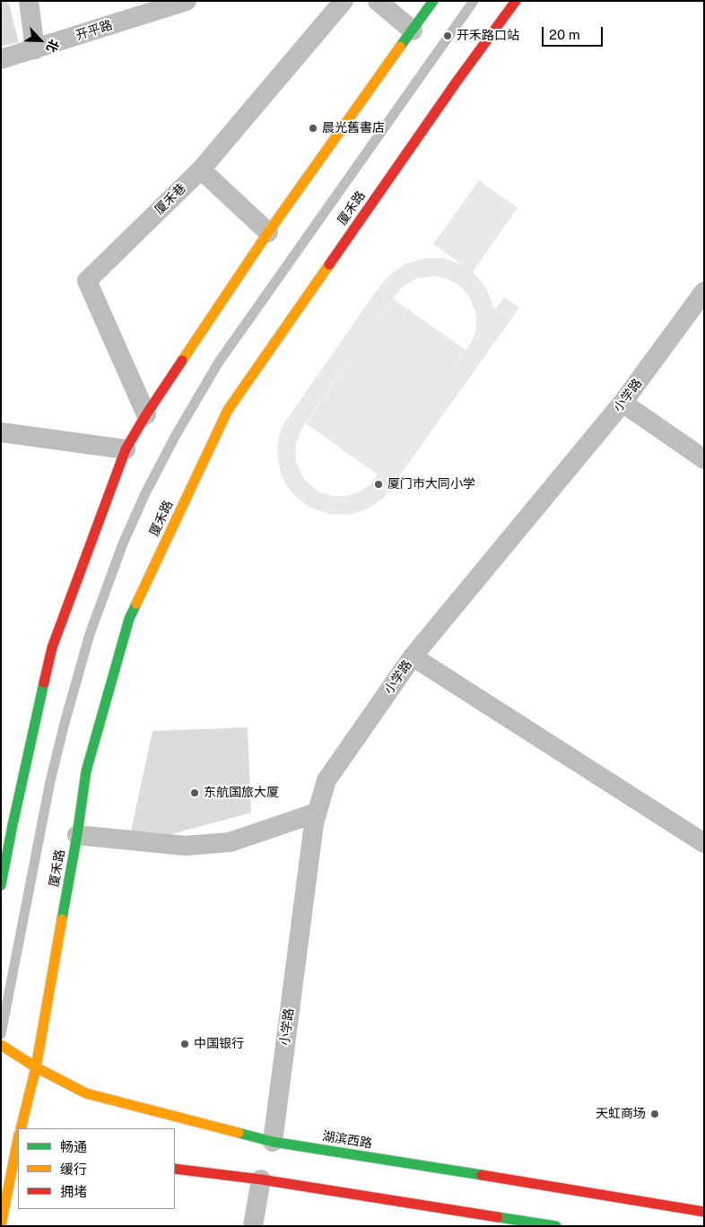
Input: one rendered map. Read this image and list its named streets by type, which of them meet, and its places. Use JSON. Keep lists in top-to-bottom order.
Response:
{
  "streets": {
    "main road": ["厦禾路", "湖滨西路"],
    "street": ["开平路", "厦禾巷", "小学路"]
  },
  "crossings": [
    ["厦禾路", "湖滨西路"],
    ["小学路", "湖滨西路"]
  ],
  "places": [
    "开禾路口站",
    "晨光舊書店",
    "厦门市大同小学",
    "东航国旅大厦",
    "中国银行",
    "天虹商场"
  ],
  "legend": ["畅通", "缓行", "拥堵"],
  "scale_bar": "20 m",
  "north": "bottom right"
}
